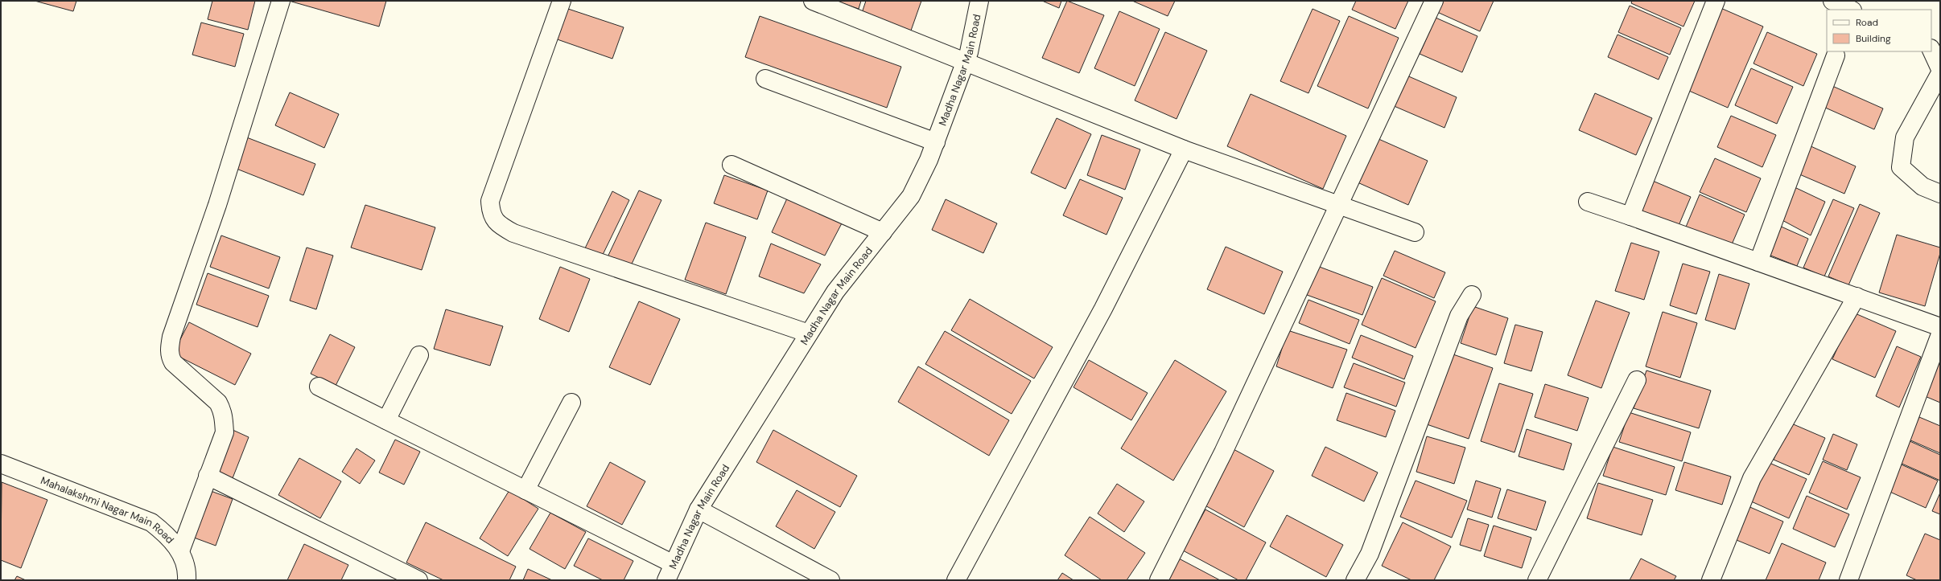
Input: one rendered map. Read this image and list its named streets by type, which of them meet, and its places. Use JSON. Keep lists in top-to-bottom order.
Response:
{
  "streets": {
    "street": ["Madha Nagar Main Road", "Mahalakshmi Nagar Main Road"]
  },
  "legend": ["Road", "Building"]
}
